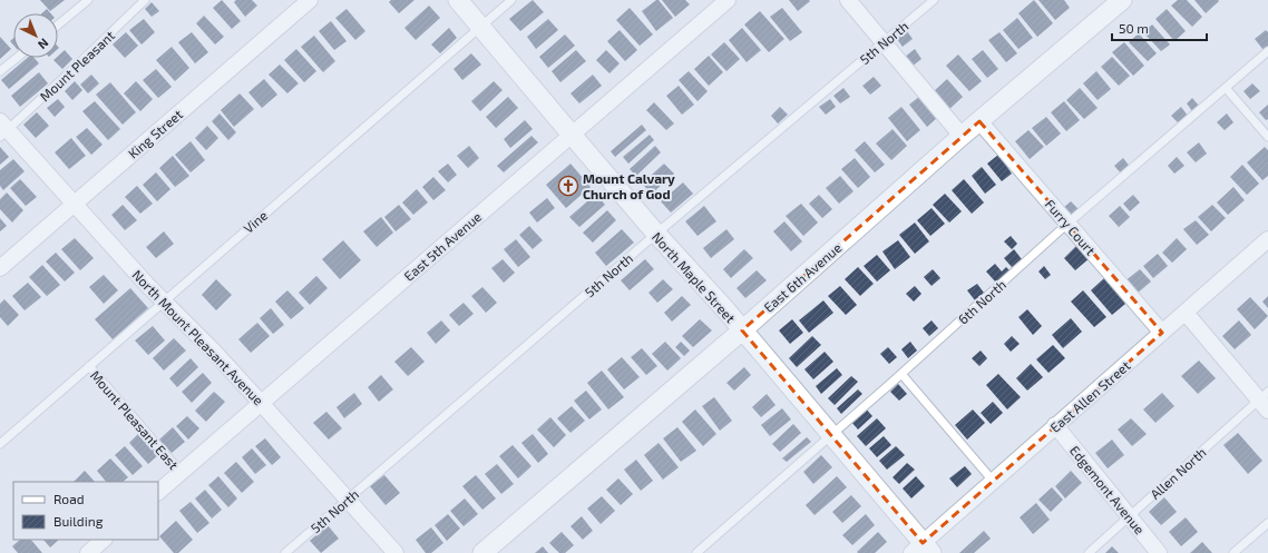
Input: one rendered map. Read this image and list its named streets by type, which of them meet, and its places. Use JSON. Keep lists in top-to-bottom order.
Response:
{
  "streets": {
    "street": [
      "King Street",
      "Furry Court",
      "East 5th Avenue",
      "North Maple Street",
      "East 6th Avenue",
      "North Mount Pleasant Avenue",
      "East Allen Street",
      "Edgemont Avenue"
    ],
    "lane": [
      "5th North",
      "Mount Pleasant",
      "Vine",
      "6th North",
      "Mount Pleasant East",
      "Allen North"
    ]
  },
  "crossings": [
    ["5th North", "North Maple Street"],
    ["5th North", "North Mount Pleasant Avenue"],
    ["Mount Pleasant", "North Mount Pleasant Avenue"],
    ["King Street", "North Mount Pleasant Avenue"],
    ["Vine", "North Maple Street"],
    ["Vine", "North Mount Pleasant Avenue"],
    ["Vine", "Mount Pleasant East"],
    ["Furry Court", "East 6th Avenue"],
    ["Furry Court", "6th North"],
    ["Furry Court", "East Allen Street"],
    ["East 5th Avenue", "North Maple Street"],
    ["East 5th Avenue", "North Mount Pleasant Avenue"],
    ["East 5th Avenue", "Mount Pleasant East"],
    ["North Maple Street", "East 6th Avenue"],
    ["North Maple Street", "6th North"],
    ["North Maple Street", "East Allen Street"],
    ["East Allen Street", "Edgemont Avenue"],
    ["Allen North", "Edgemont Avenue"]
  ],
  "places": {
    "church": ["Mount Calvary Church of God"]
  },
  "legend": ["Road", "Building"],
  "scale_bar": "50 m",
  "north": "bottom right"
}
